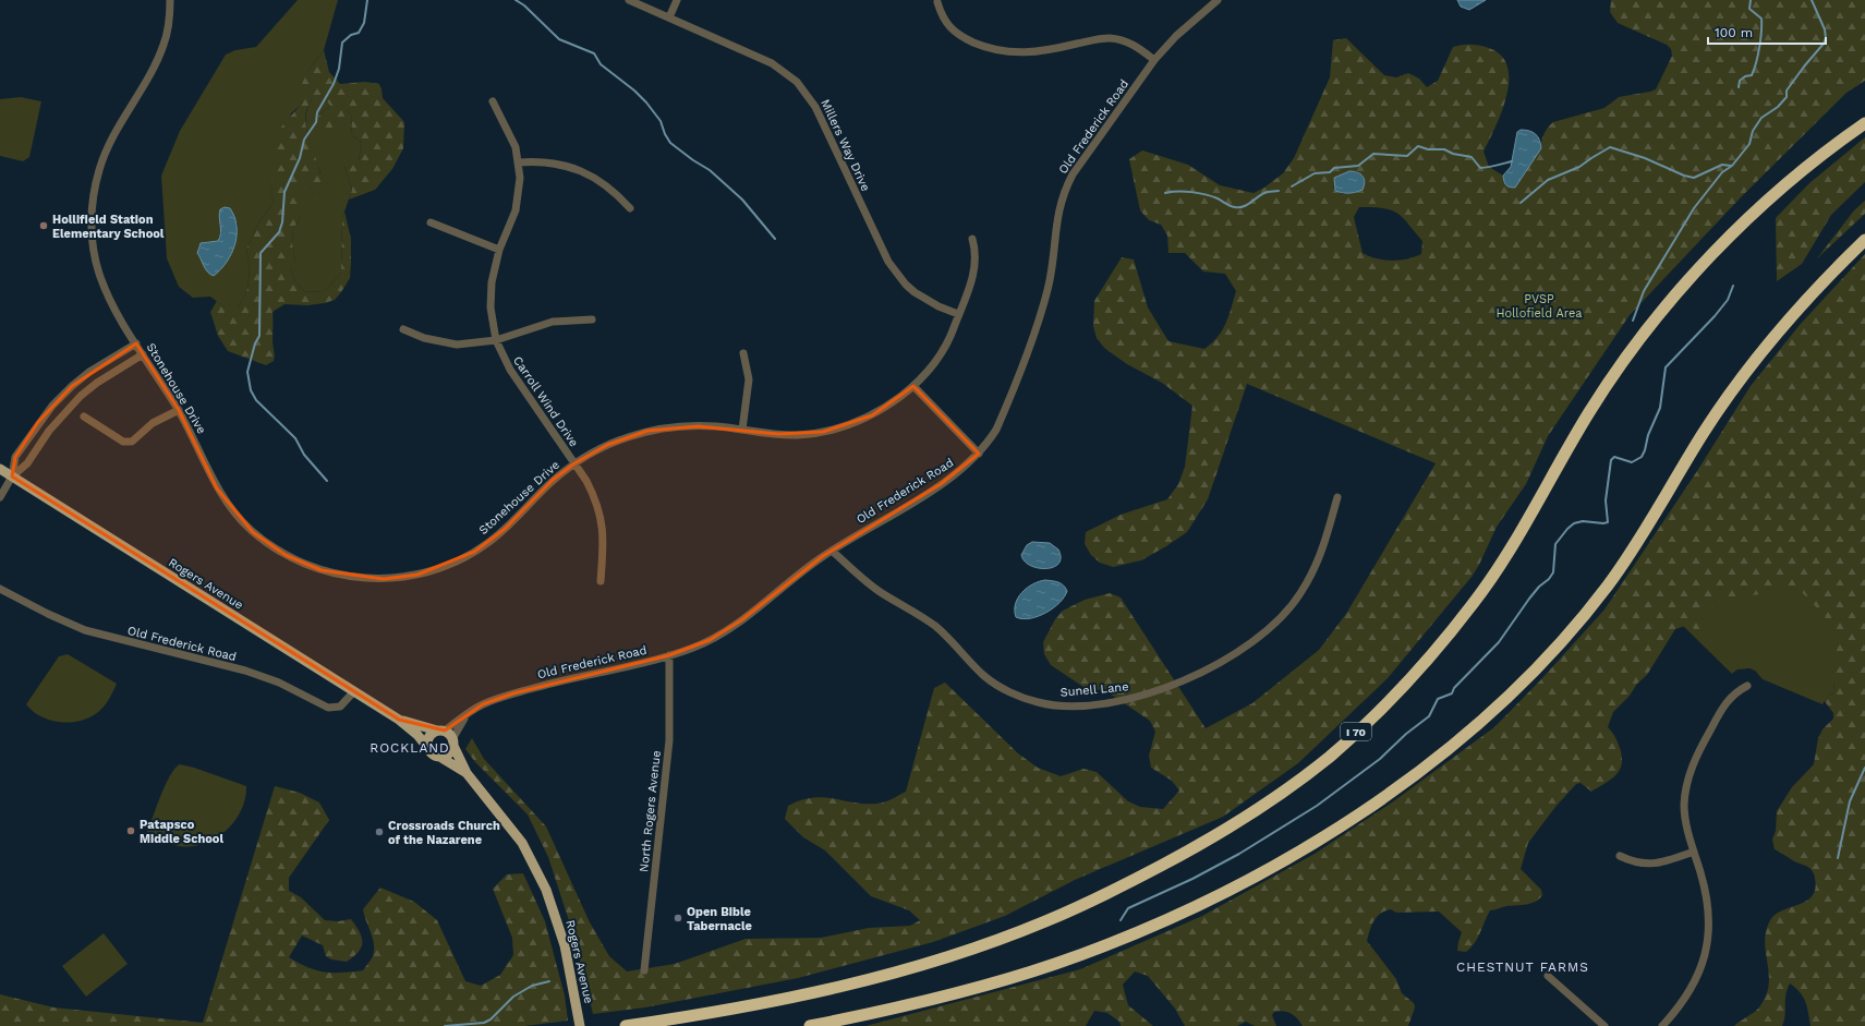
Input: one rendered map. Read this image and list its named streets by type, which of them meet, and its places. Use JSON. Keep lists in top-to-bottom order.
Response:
{
  "streets": {
    "highway": ["I 70"],
    "main road": ["Rogers Avenue"],
    "street": [
      "Old Frederick Road",
      "Millers Way Drive",
      "Stonehouse Drive",
      "Carroll Wind Drive",
      "Sunell Lane",
      "North Rogers Avenue"
    ]
  },
  "crossings": [
    ["Old Frederick Road", "Rogers Avenue"],
    ["Old Frederick Road", "Sunell Lane"],
    ["Old Frederick Road", "North Rogers Avenue"],
    ["Millers Way Drive", "Stonehouse Drive"],
    ["Stonehouse Drive", "Carroll Wind Drive"]
  ],
  "districts": ["ROCKLAND", "CHESTNUT FARMS"],
  "parks": ["PVSP Hollofield Area"],
  "places": [
    "Hollifield Station Elementary School",
    "Patapsco Middle School",
    "Crossroads Church of the Nazarene",
    "Open Bible Tabernacle"
  ],
  "scale_bar": "100 m"
}
